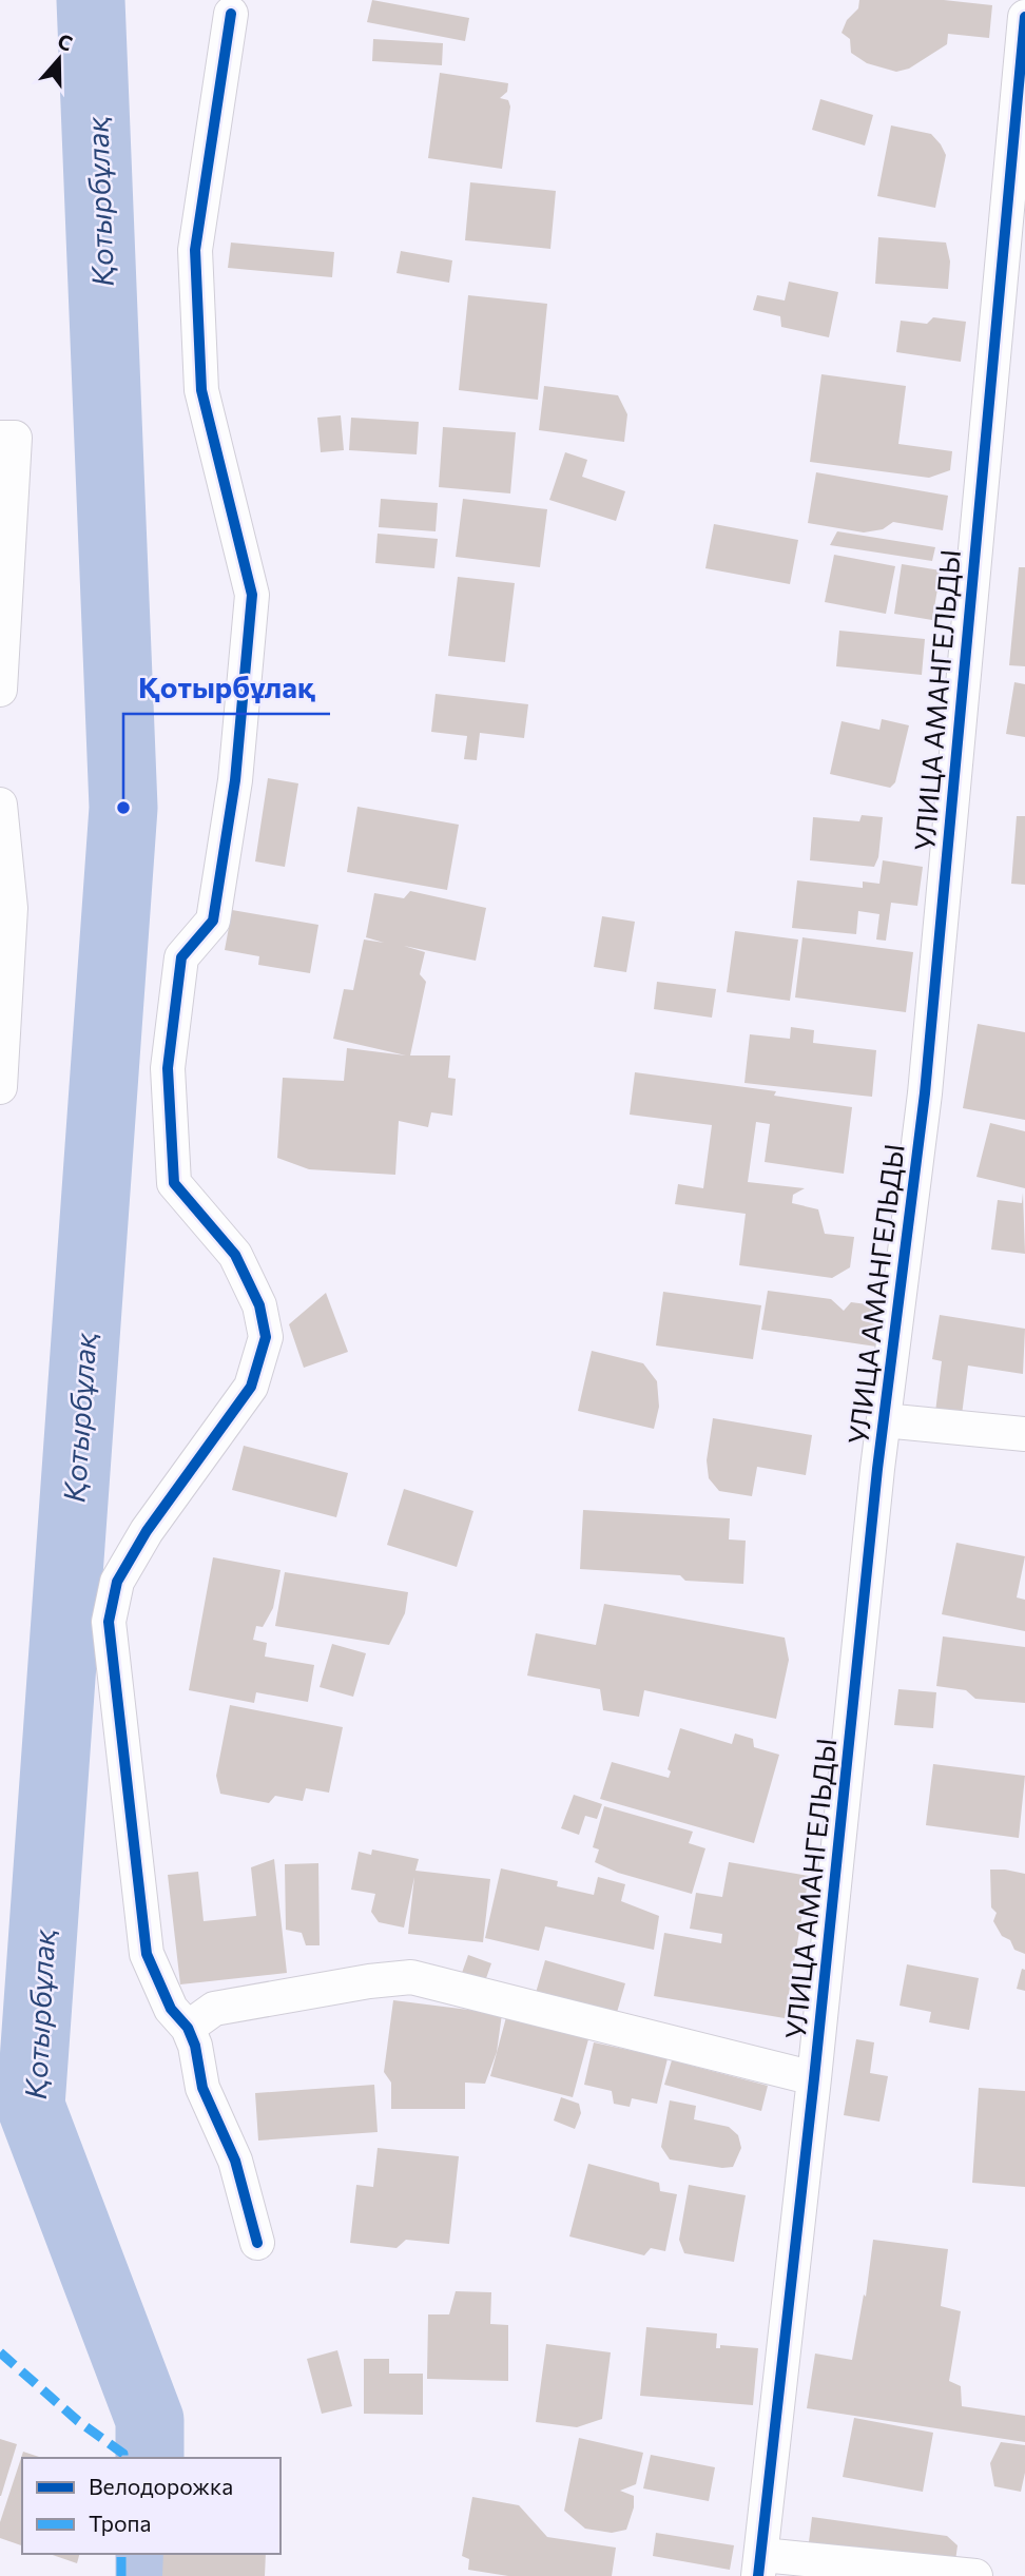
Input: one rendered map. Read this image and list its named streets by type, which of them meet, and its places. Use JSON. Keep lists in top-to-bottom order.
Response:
{
  "streets": {
    "street": ["УЛИЦА АМАНГЕЛЬДЫ"]
  },
  "water": ["Қотырбұлақ"],
  "places": ["Қотырбұлақ"],
  "legend": ["Велодорожка", "Тропа"],
  "north": "top"
}
